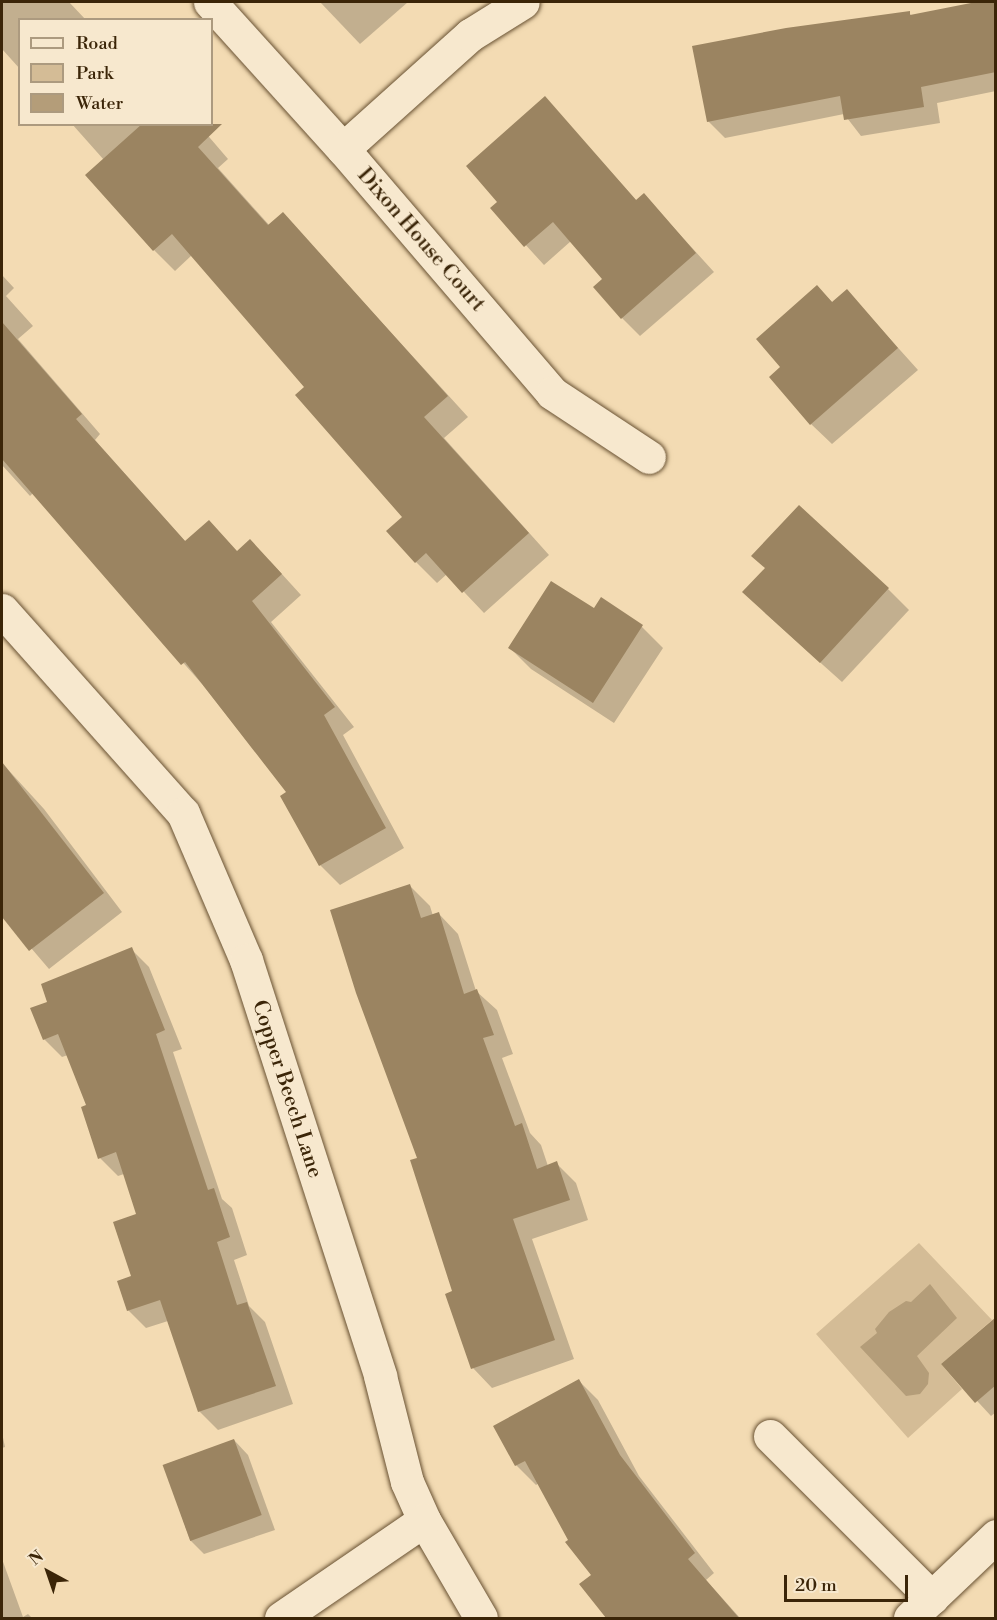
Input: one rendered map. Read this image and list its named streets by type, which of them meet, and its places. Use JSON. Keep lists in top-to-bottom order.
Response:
{
  "streets": {
    "street": ["Dixon House Court", "Copper Beech Lane"]
  },
  "legend": ["Road", "Park", "Water"],
  "scale_bar": "20 m",
  "north": "top left"
}
